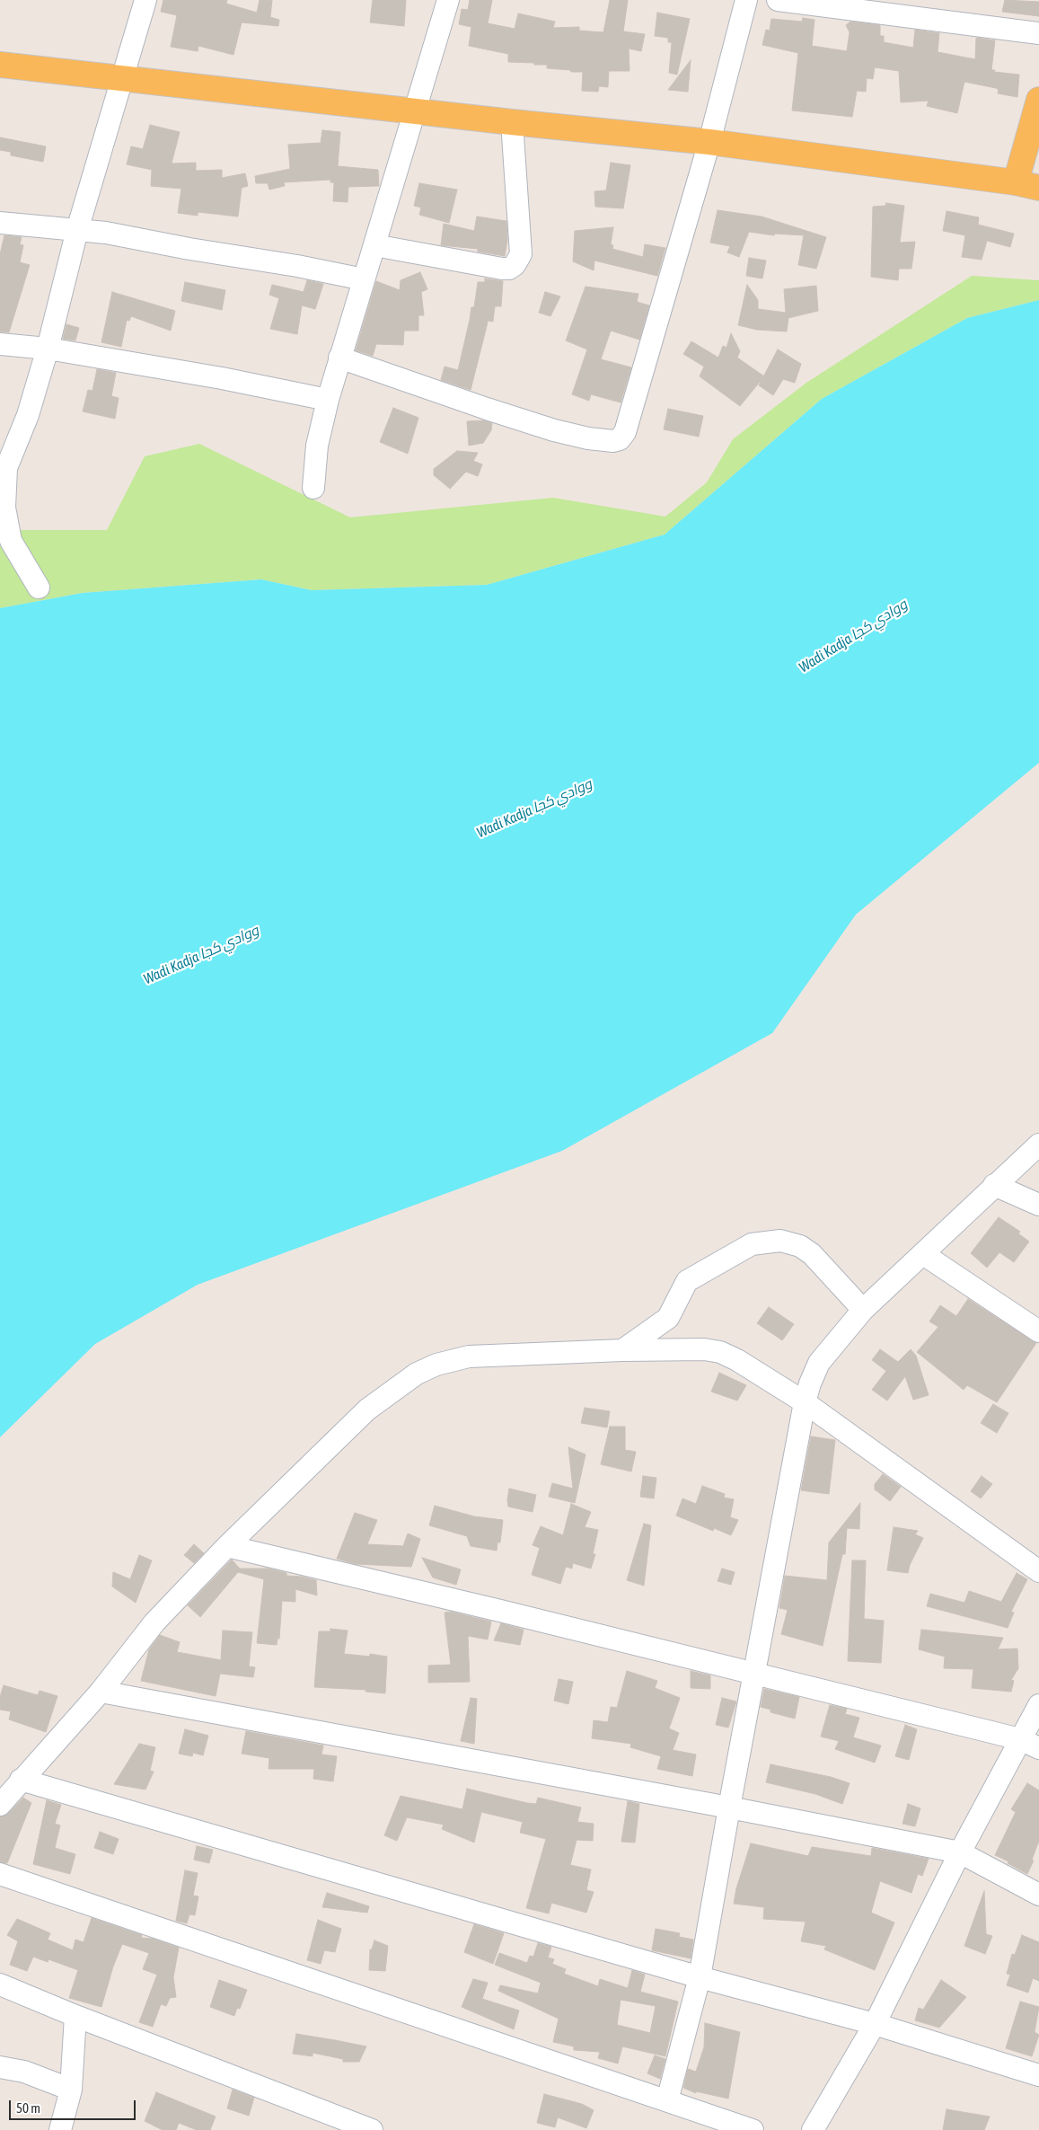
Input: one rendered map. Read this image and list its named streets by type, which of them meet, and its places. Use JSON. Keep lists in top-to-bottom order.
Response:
{
  "water": ["Wadi Kadja ووادي كجا"],
  "scale_bar": "50 m"
}
